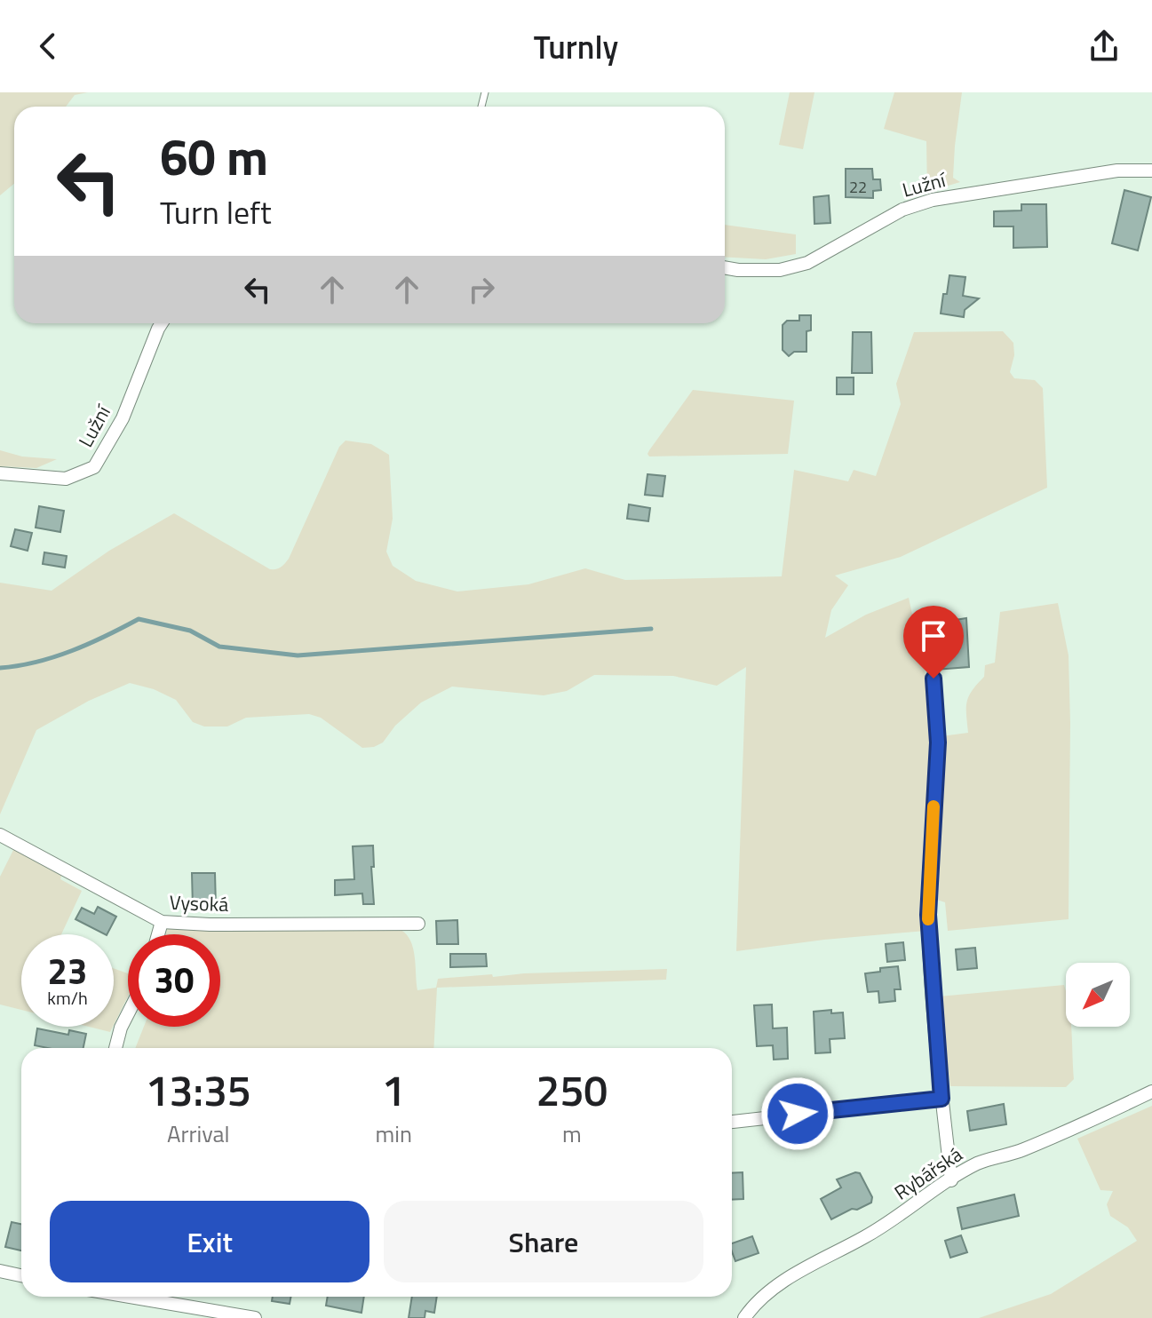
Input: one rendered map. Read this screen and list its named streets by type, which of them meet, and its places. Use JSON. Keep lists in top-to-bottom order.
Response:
{
  "streets": {
    "street": ["Lužní", "Vysoká", "Rybářská"]
  },
  "house_numbers": ["22"],
  "north": "bottom left",
  "page": {
    "header": "Turnly",
    "turn": ["60 m", "Turn left"],
    "speed": "23 km/h",
    "limit": "30",
    "eta": [
      "13:35",
      "Arrival",
      "1",
      "min",
      "250",
      "m"
    ],
    "buttons": ["Exit", "Share"]
  }
}
